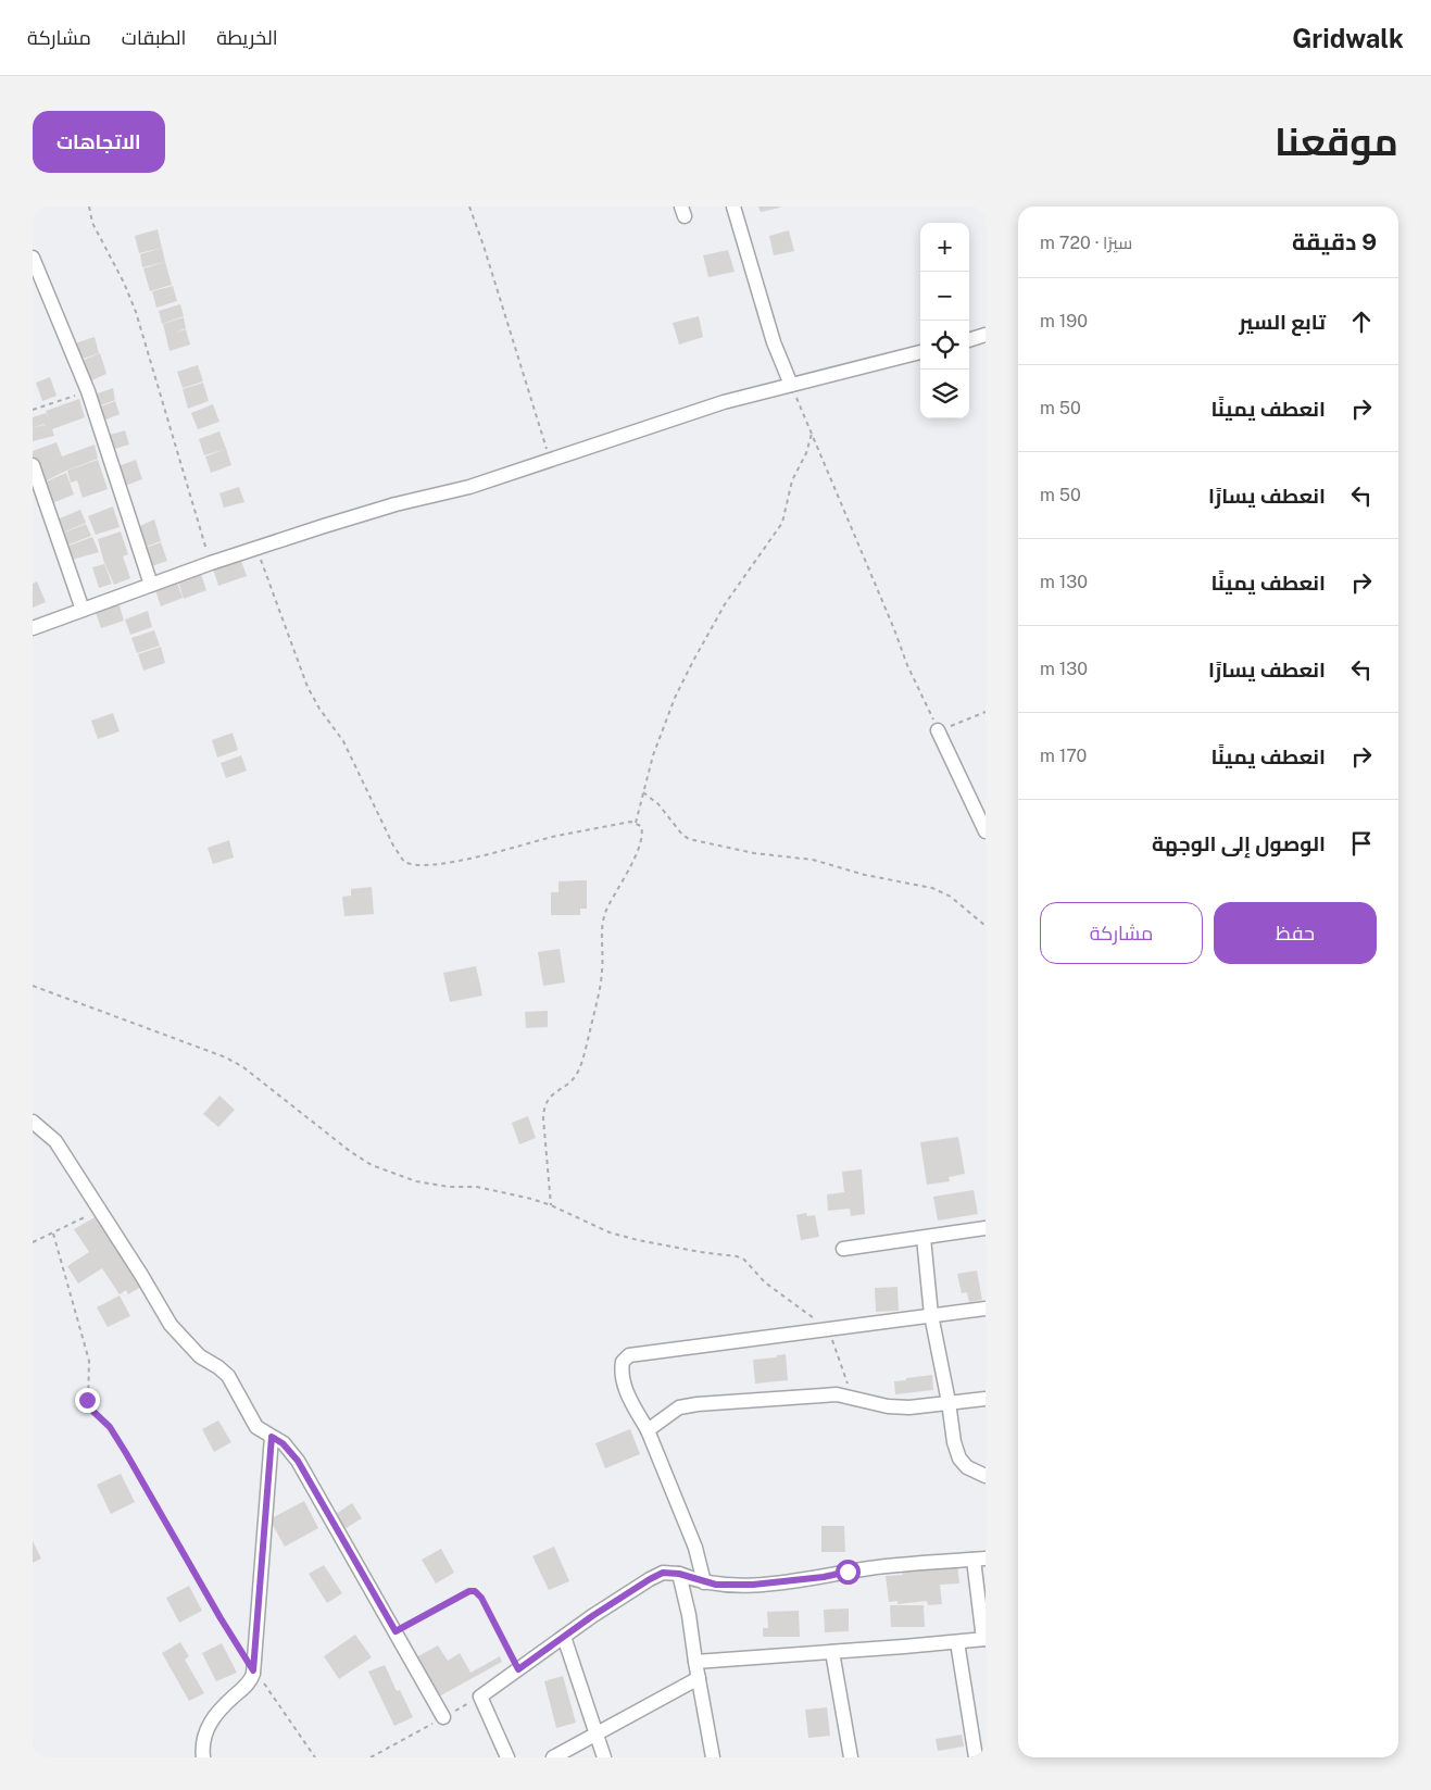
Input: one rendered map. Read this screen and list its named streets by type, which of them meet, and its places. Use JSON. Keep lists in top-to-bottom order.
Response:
{
  "page": {
    "header": "Gridwalk",
    "nav": ["الخريطة", "الطبقات", "مشاركة"],
    "title": "موقعنا",
    "buttons": [
      "الاتجاهات",
      ["حفظ", "مشاركة"]
    ],
    "heading": ["9 دقيقة", "سيرًا · 720 m"],
    "map_buttons": ["+", "−"],
    "list": [
      ["تابع السير", "190 m"],
      ["انعطف يمينًا", "50 m"],
      ["انعطف يسارًا", "50 m"],
      ["انعطف يمينًا", "130 m"],
      ["انعطف يسارًا", "130 m"],
      ["انعطف يمينًا", "170 m"],
      "الوصول إلى الوجهة"
    ]
  }
}
